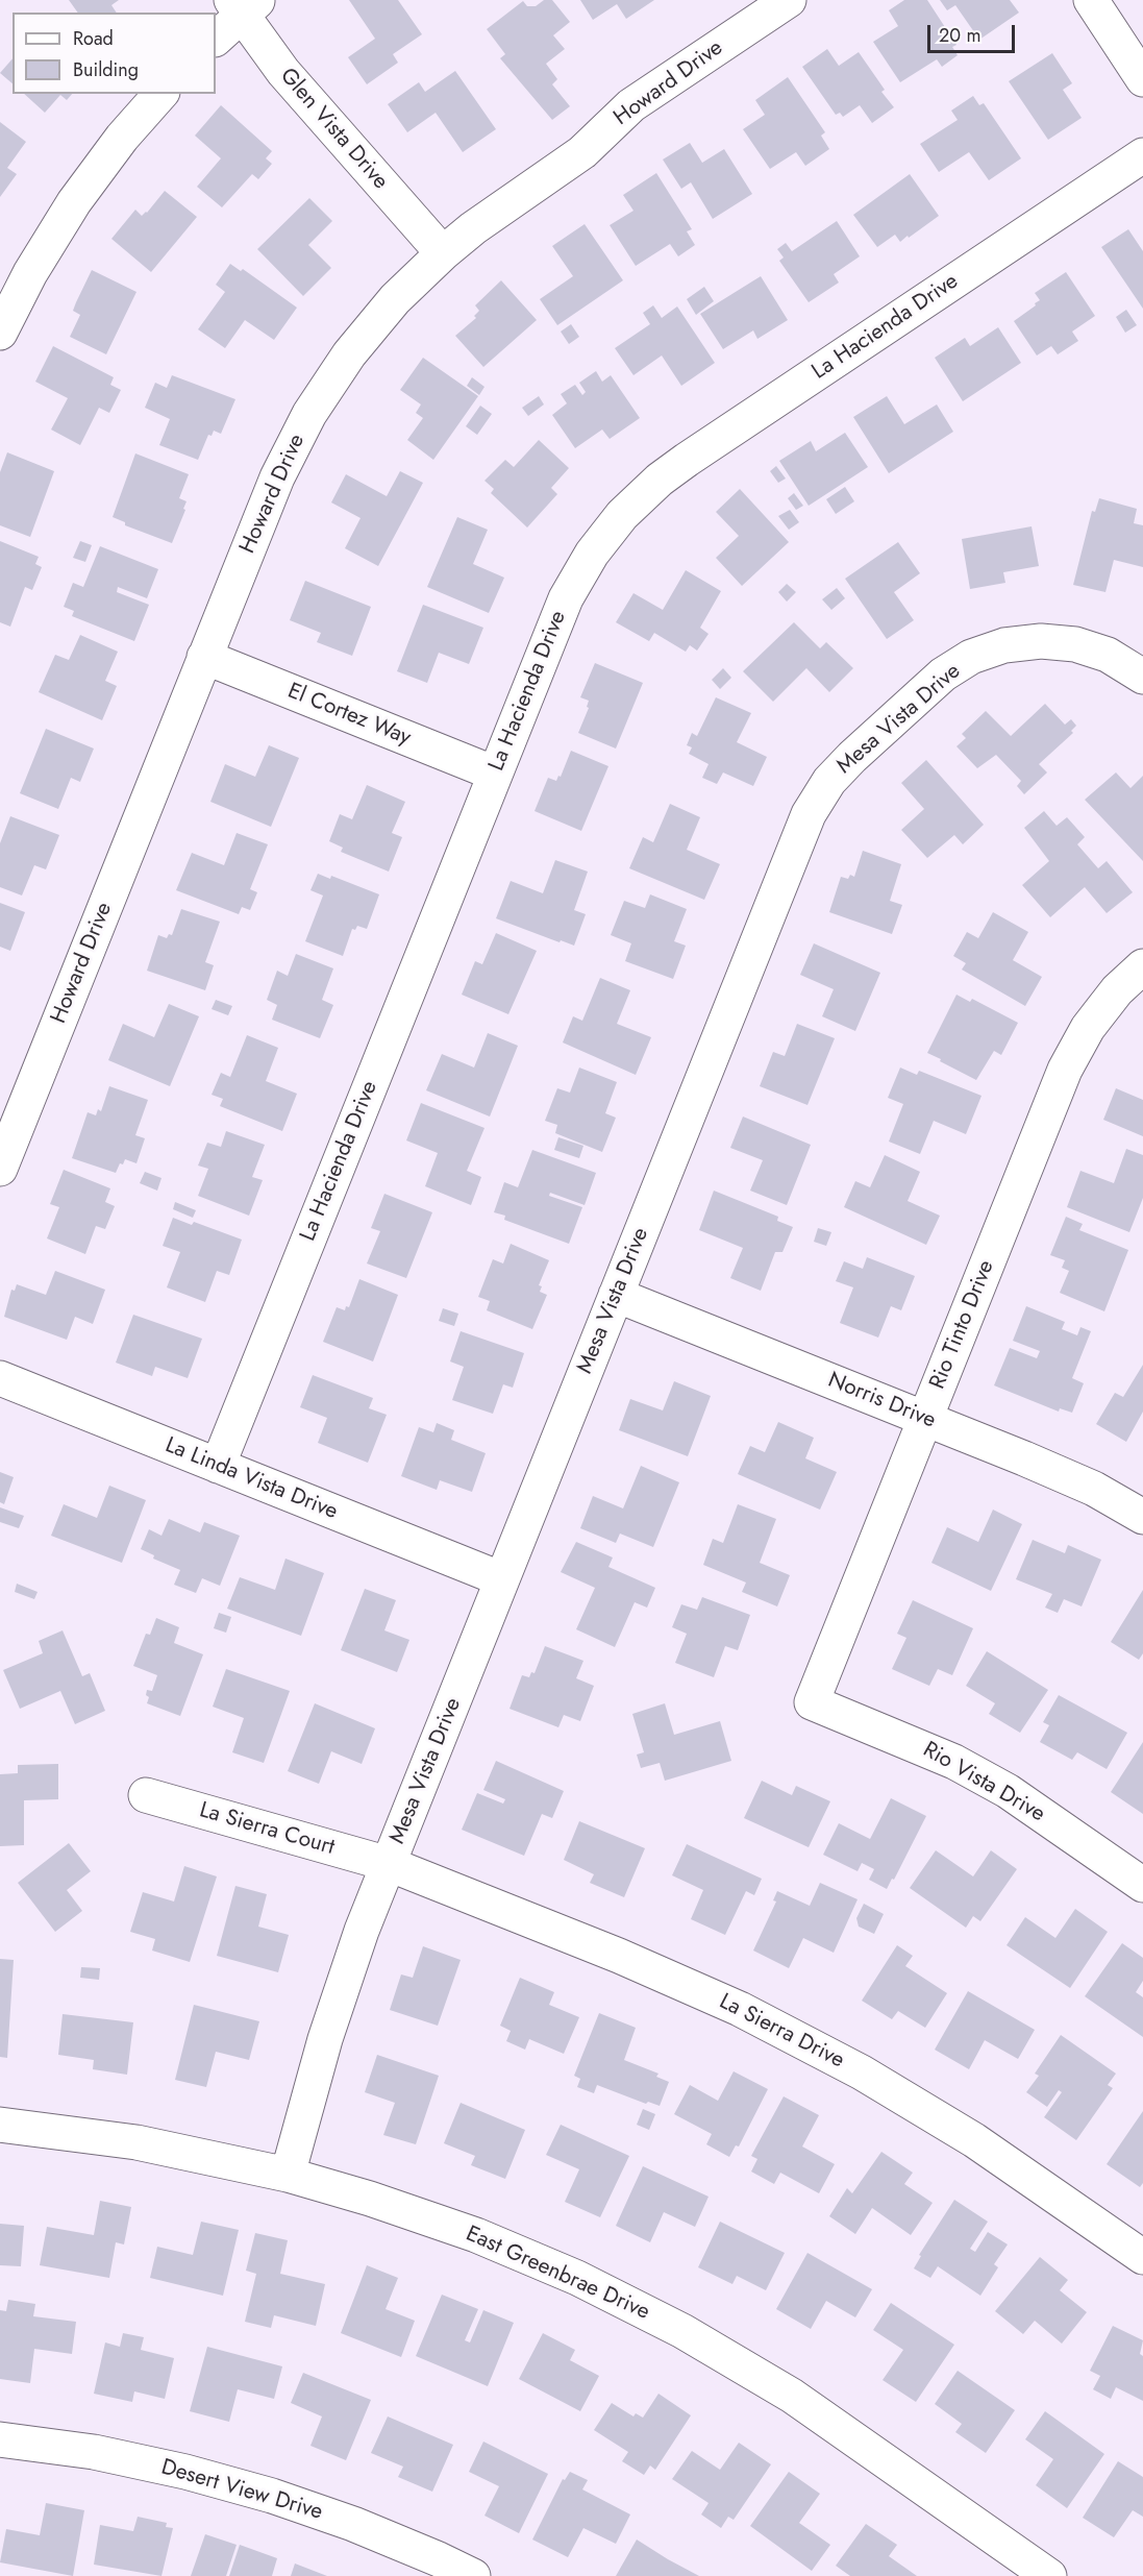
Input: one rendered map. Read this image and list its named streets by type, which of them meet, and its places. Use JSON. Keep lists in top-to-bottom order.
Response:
{
  "streets": {
    "street": [
      "Howard Drive",
      "Glen Vista Drive",
      "La Hacienda Drive",
      "El Cortez Way",
      "Mesa Vista Drive",
      "Rio Tinto Drive",
      "Norris Drive",
      "La Linda Vista Drive",
      "Rio Vista Drive",
      "La Sierra Court",
      "La Sierra Drive",
      "East Greenbrae Drive",
      "Desert View Drive"
    ]
  },
  "crossings": [
    ["Howard Drive", "Glen Vista Drive"],
    ["Howard Drive", "El Cortez Way"],
    ["La Hacienda Drive", "El Cortez Way"],
    ["La Hacienda Drive", "La Linda Vista Drive"],
    ["Mesa Vista Drive", "Norris Drive"],
    ["Mesa Vista Drive", "La Linda Vista Drive"],
    ["Mesa Vista Drive", "La Sierra Court"],
    ["Mesa Vista Drive", "La Sierra Drive"],
    ["Mesa Vista Drive", "East Greenbrae Drive"],
    ["Rio Tinto Drive", "Norris Drive"],
    ["Rio Tinto Drive", "Rio Vista Drive"],
    ["La Sierra Court", "La Sierra Drive"]
  ],
  "legend": ["Road", "Building"],
  "scale_bar": "20 m"
}
